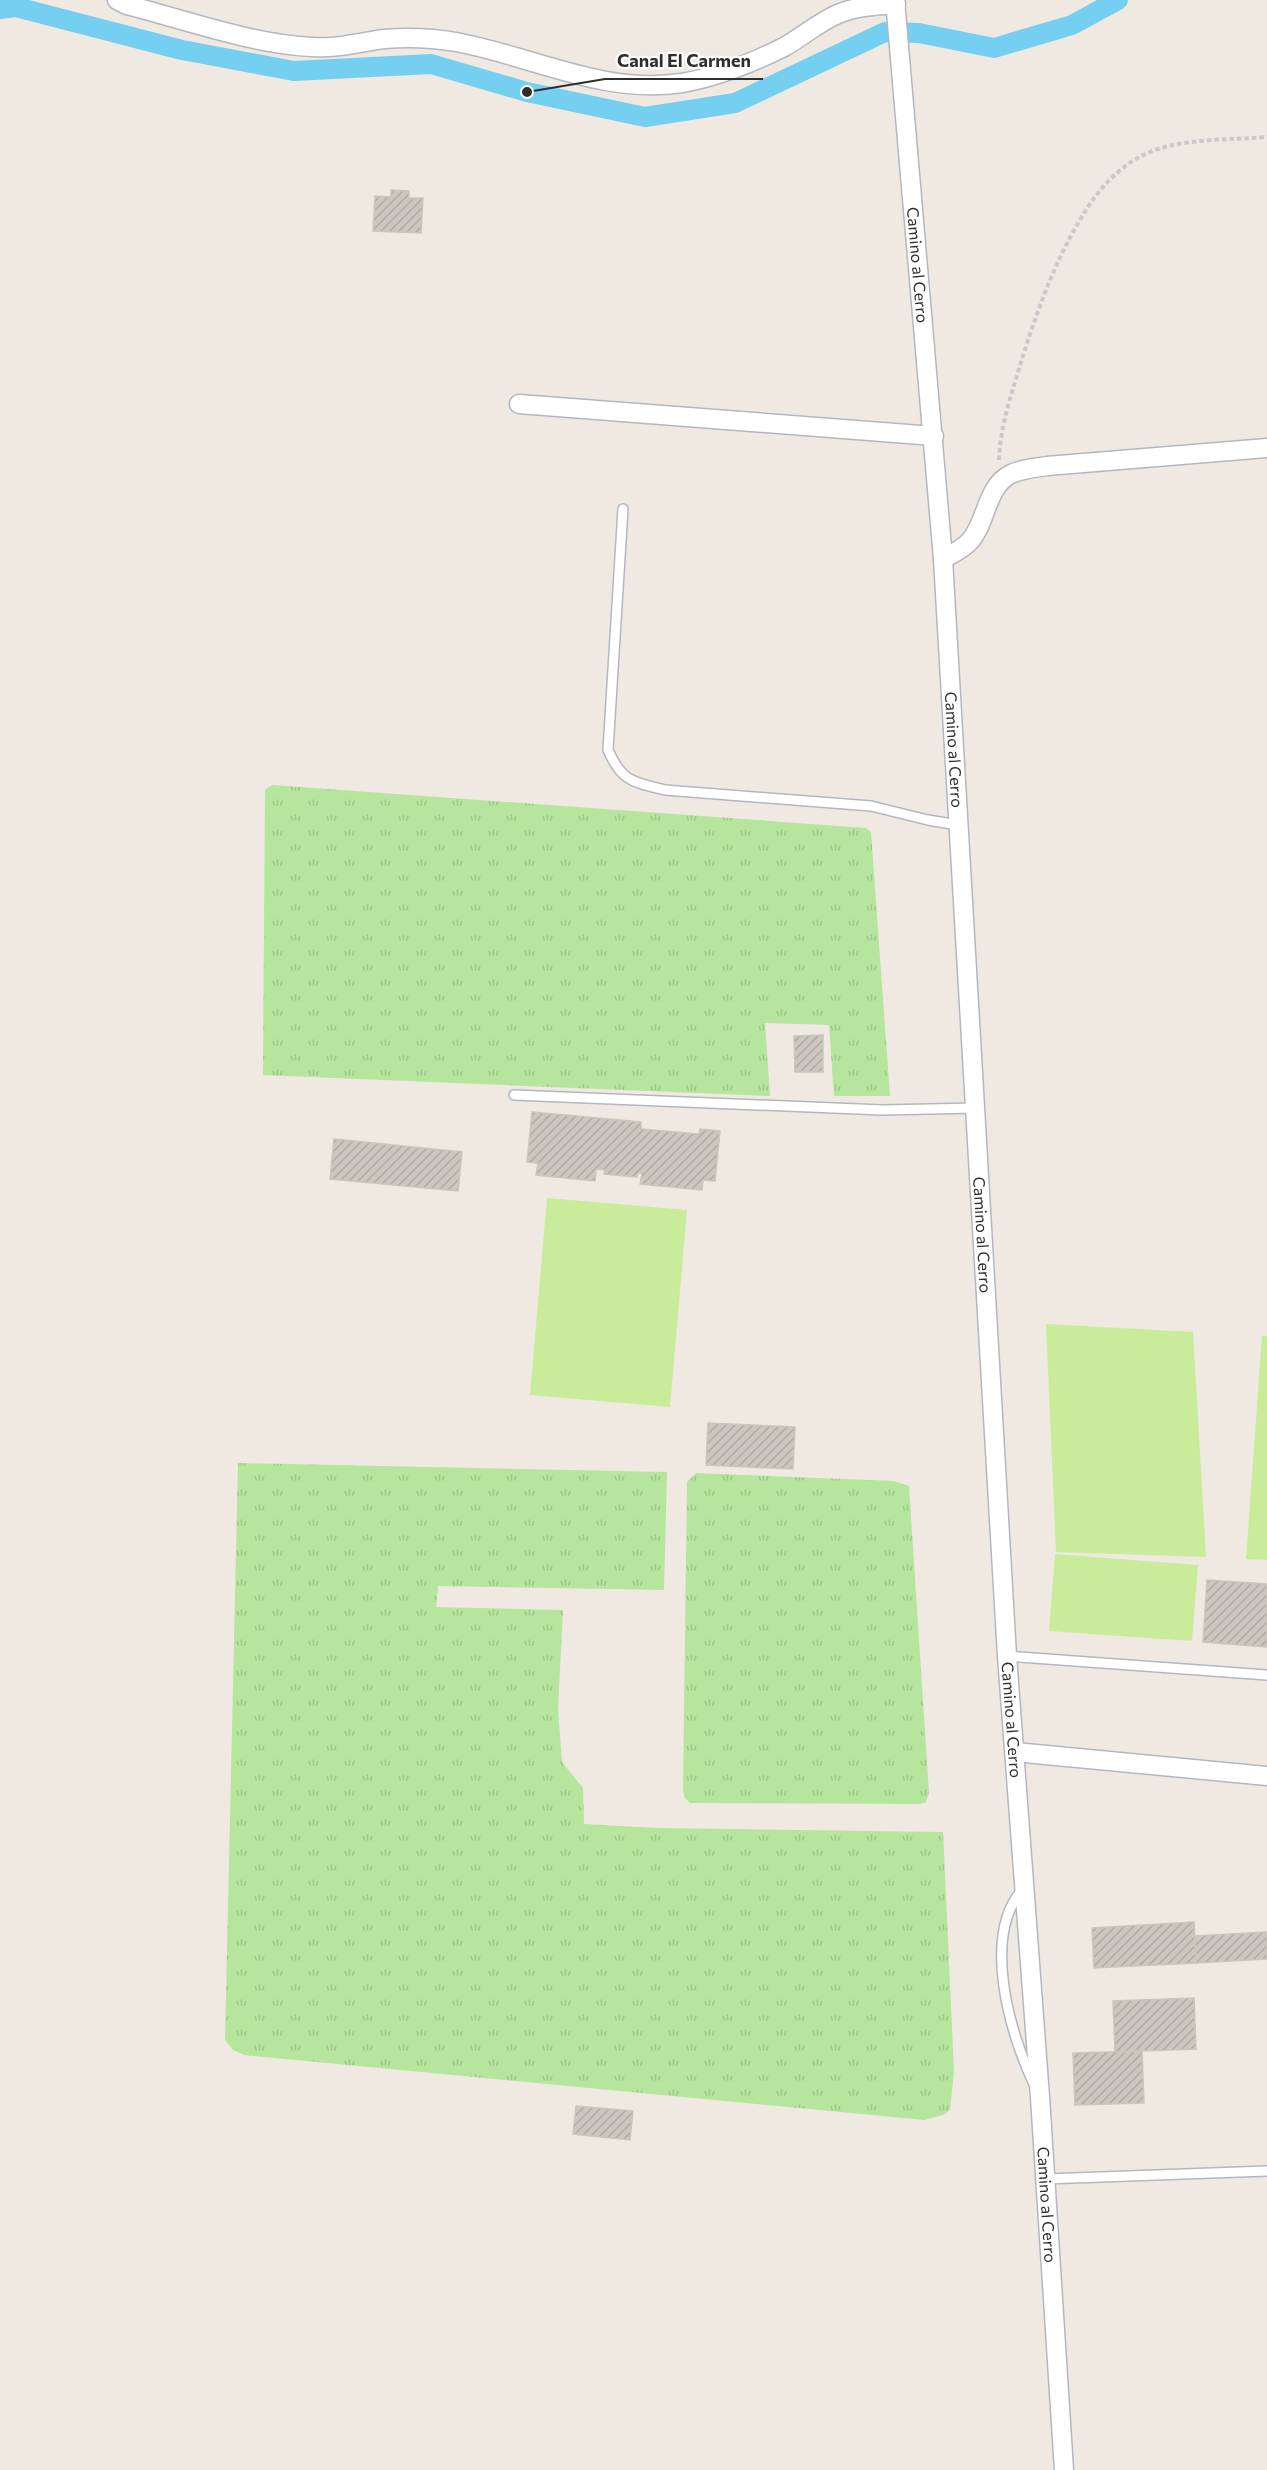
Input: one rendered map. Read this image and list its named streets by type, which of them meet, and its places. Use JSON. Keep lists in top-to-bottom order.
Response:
{
  "streets": {
    "street": ["Camino al Cerro"]
  },
  "places": ["Canal El Carmen"]
}
